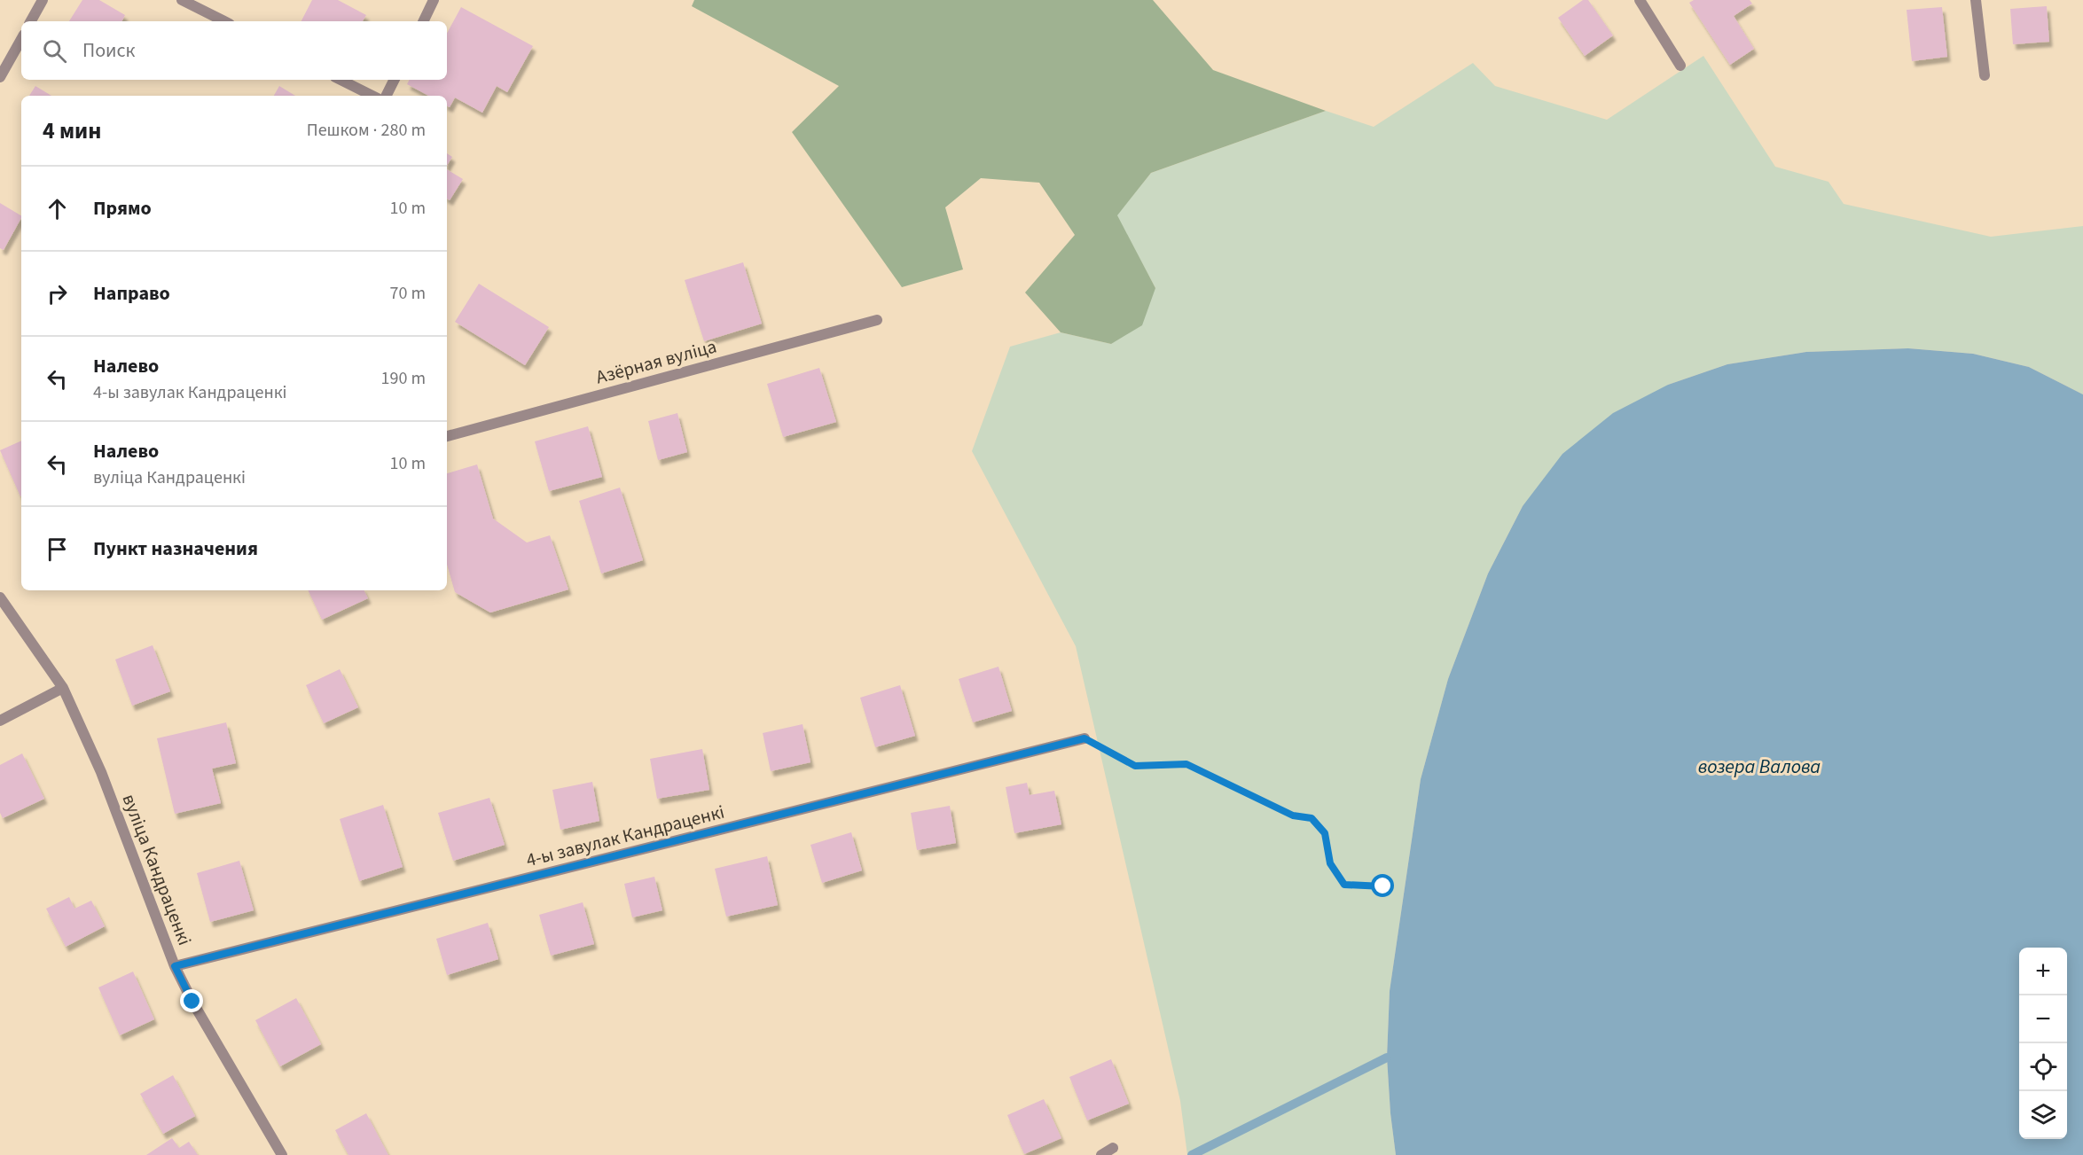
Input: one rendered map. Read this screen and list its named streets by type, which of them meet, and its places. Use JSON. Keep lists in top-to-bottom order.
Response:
{
  "streets": {
    "street": ["Азёрная вуліца", "4-ы завулак Кандраценкі", "вуліца Кандраценкі"]
  },
  "crossings": [
    ["4-ы завулак Кандраценкі", "вуліца Кандраценкі"]
  ],
  "water": ["возера Валова"],
  "page": {
    "search": "Поиск",
    "heading": ["4 мин", "Пешком · 280 m"],
    "list": [
      ["Прямо", "10 m"],
      ["Направо", "70 m"],
      ["Налево", "4-ы завулак Кандраценкі", "190 m"],
      ["Налево", "вуліца Кандраценкі", "10 m"],
      "Пункт назначения"
    ],
    "map_buttons": ["+", "−"]
  }
}
